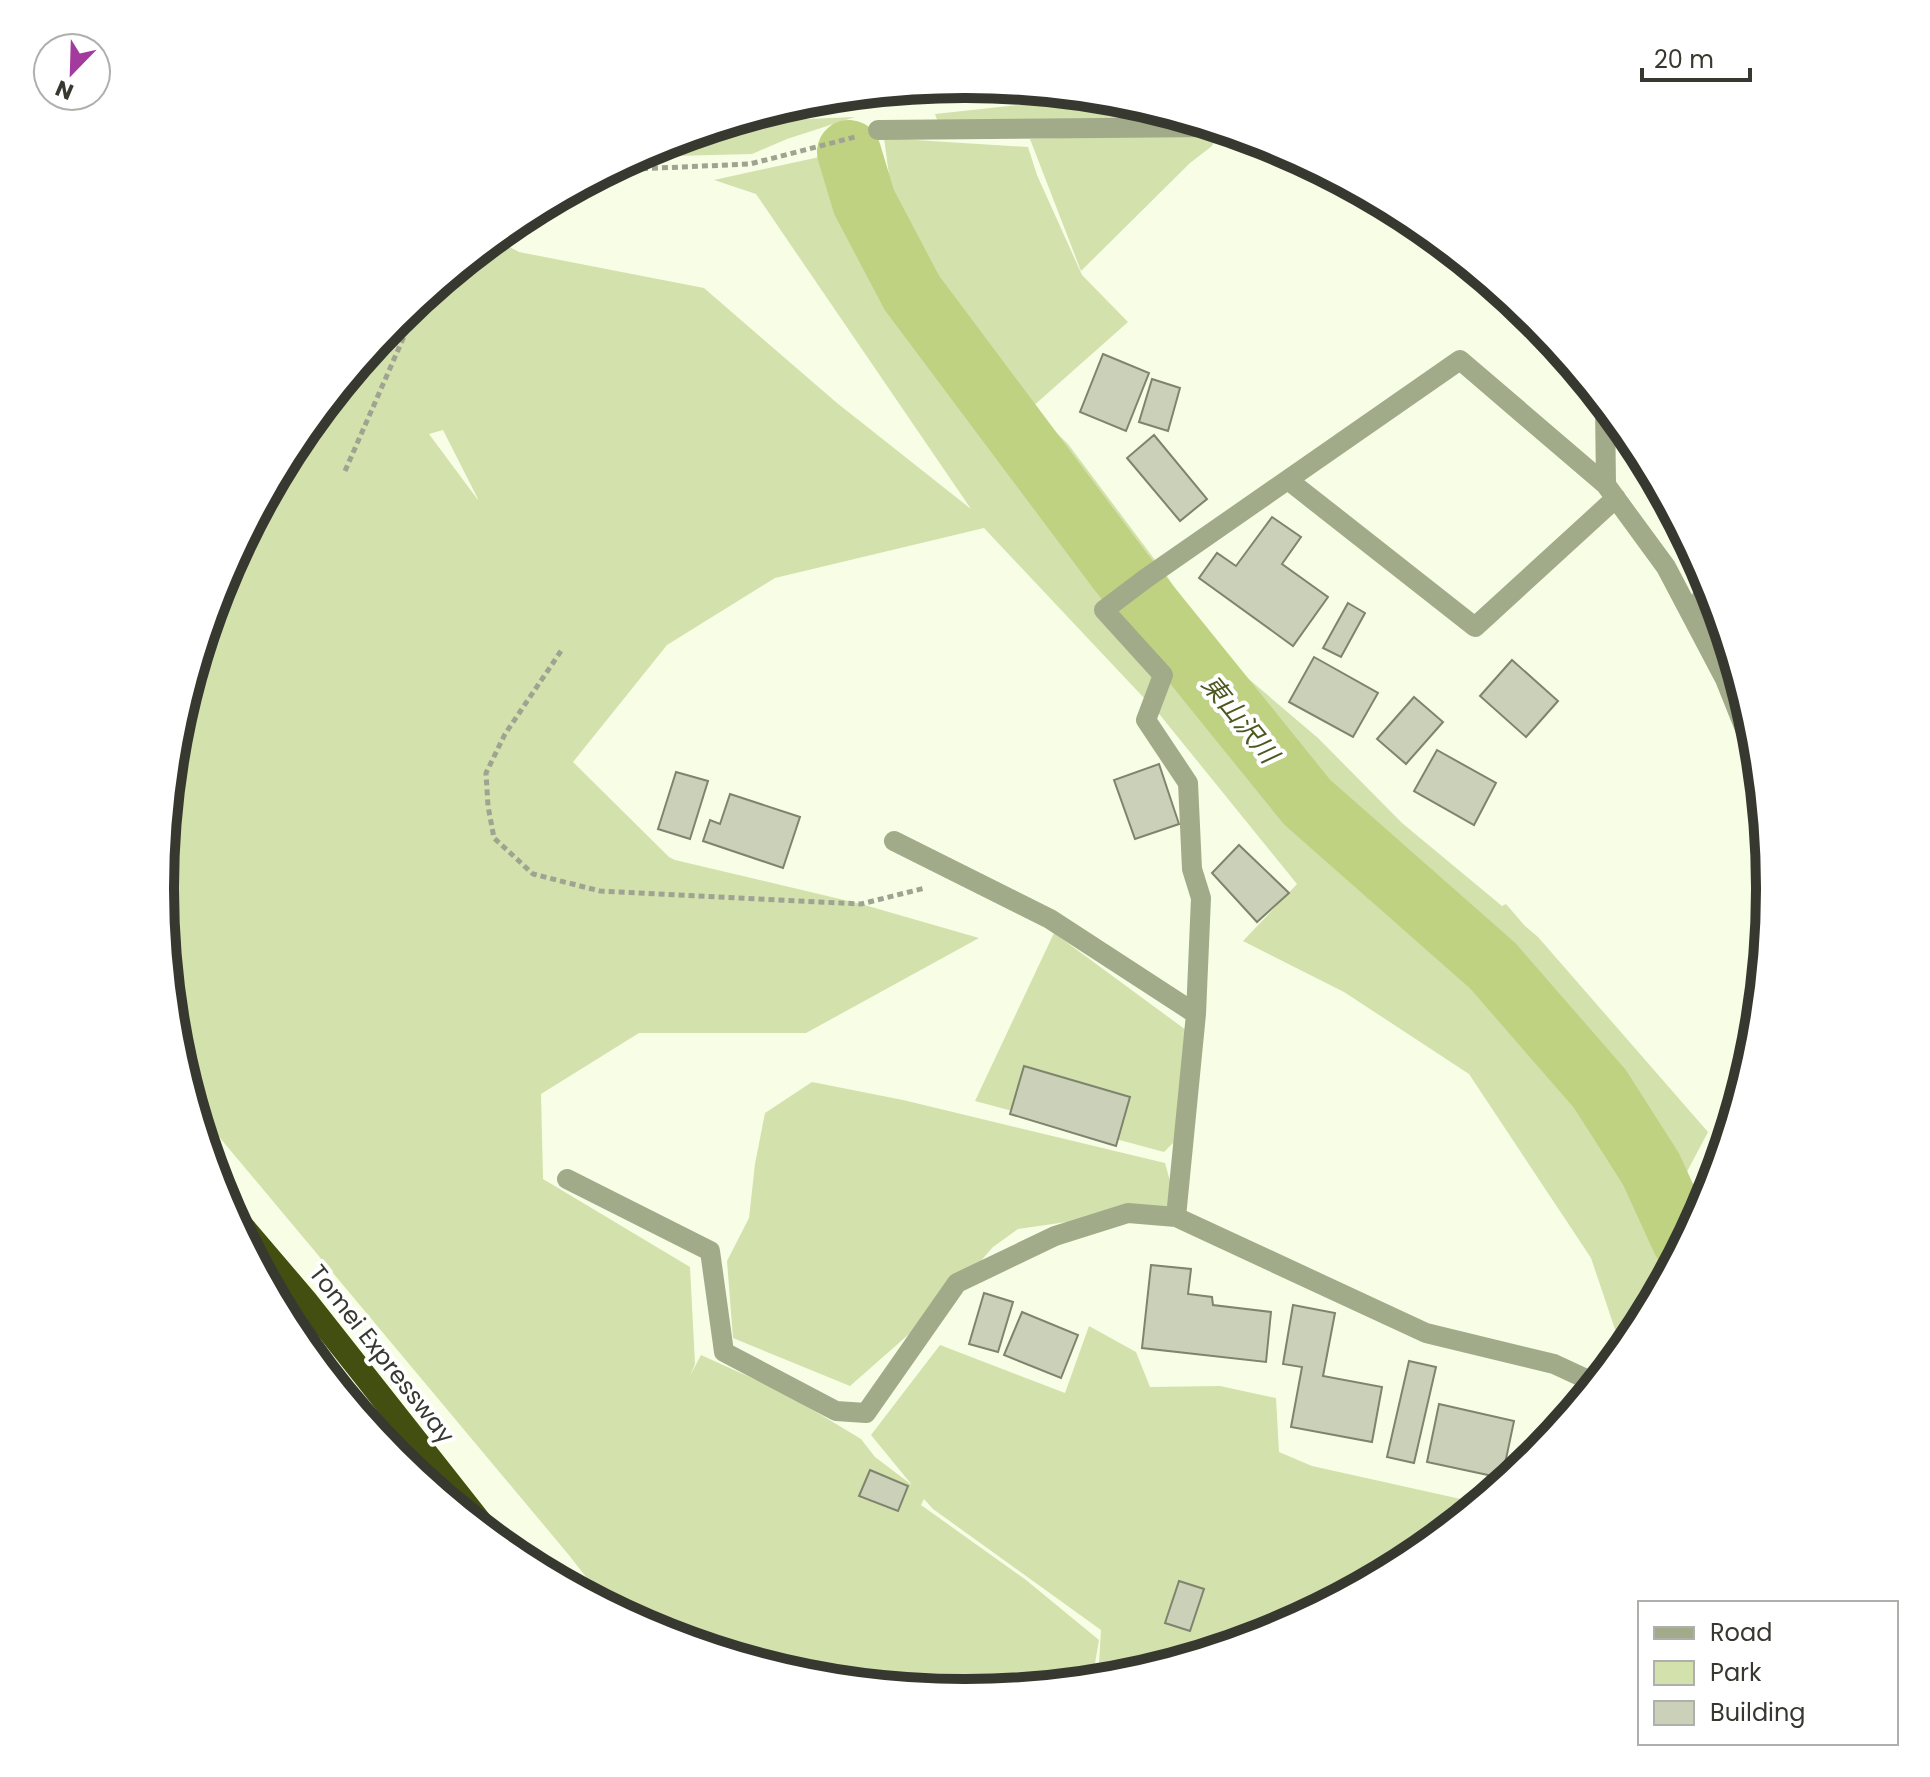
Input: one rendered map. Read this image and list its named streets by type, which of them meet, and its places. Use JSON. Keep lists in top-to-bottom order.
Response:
{
  "streets": {
    "highway": ["Tomei Expressway"]
  },
  "water": ["東山沢川"],
  "legend": ["Road", "Park", "Building"],
  "scale_bar": "20 m",
  "north": "bottom left"
}
